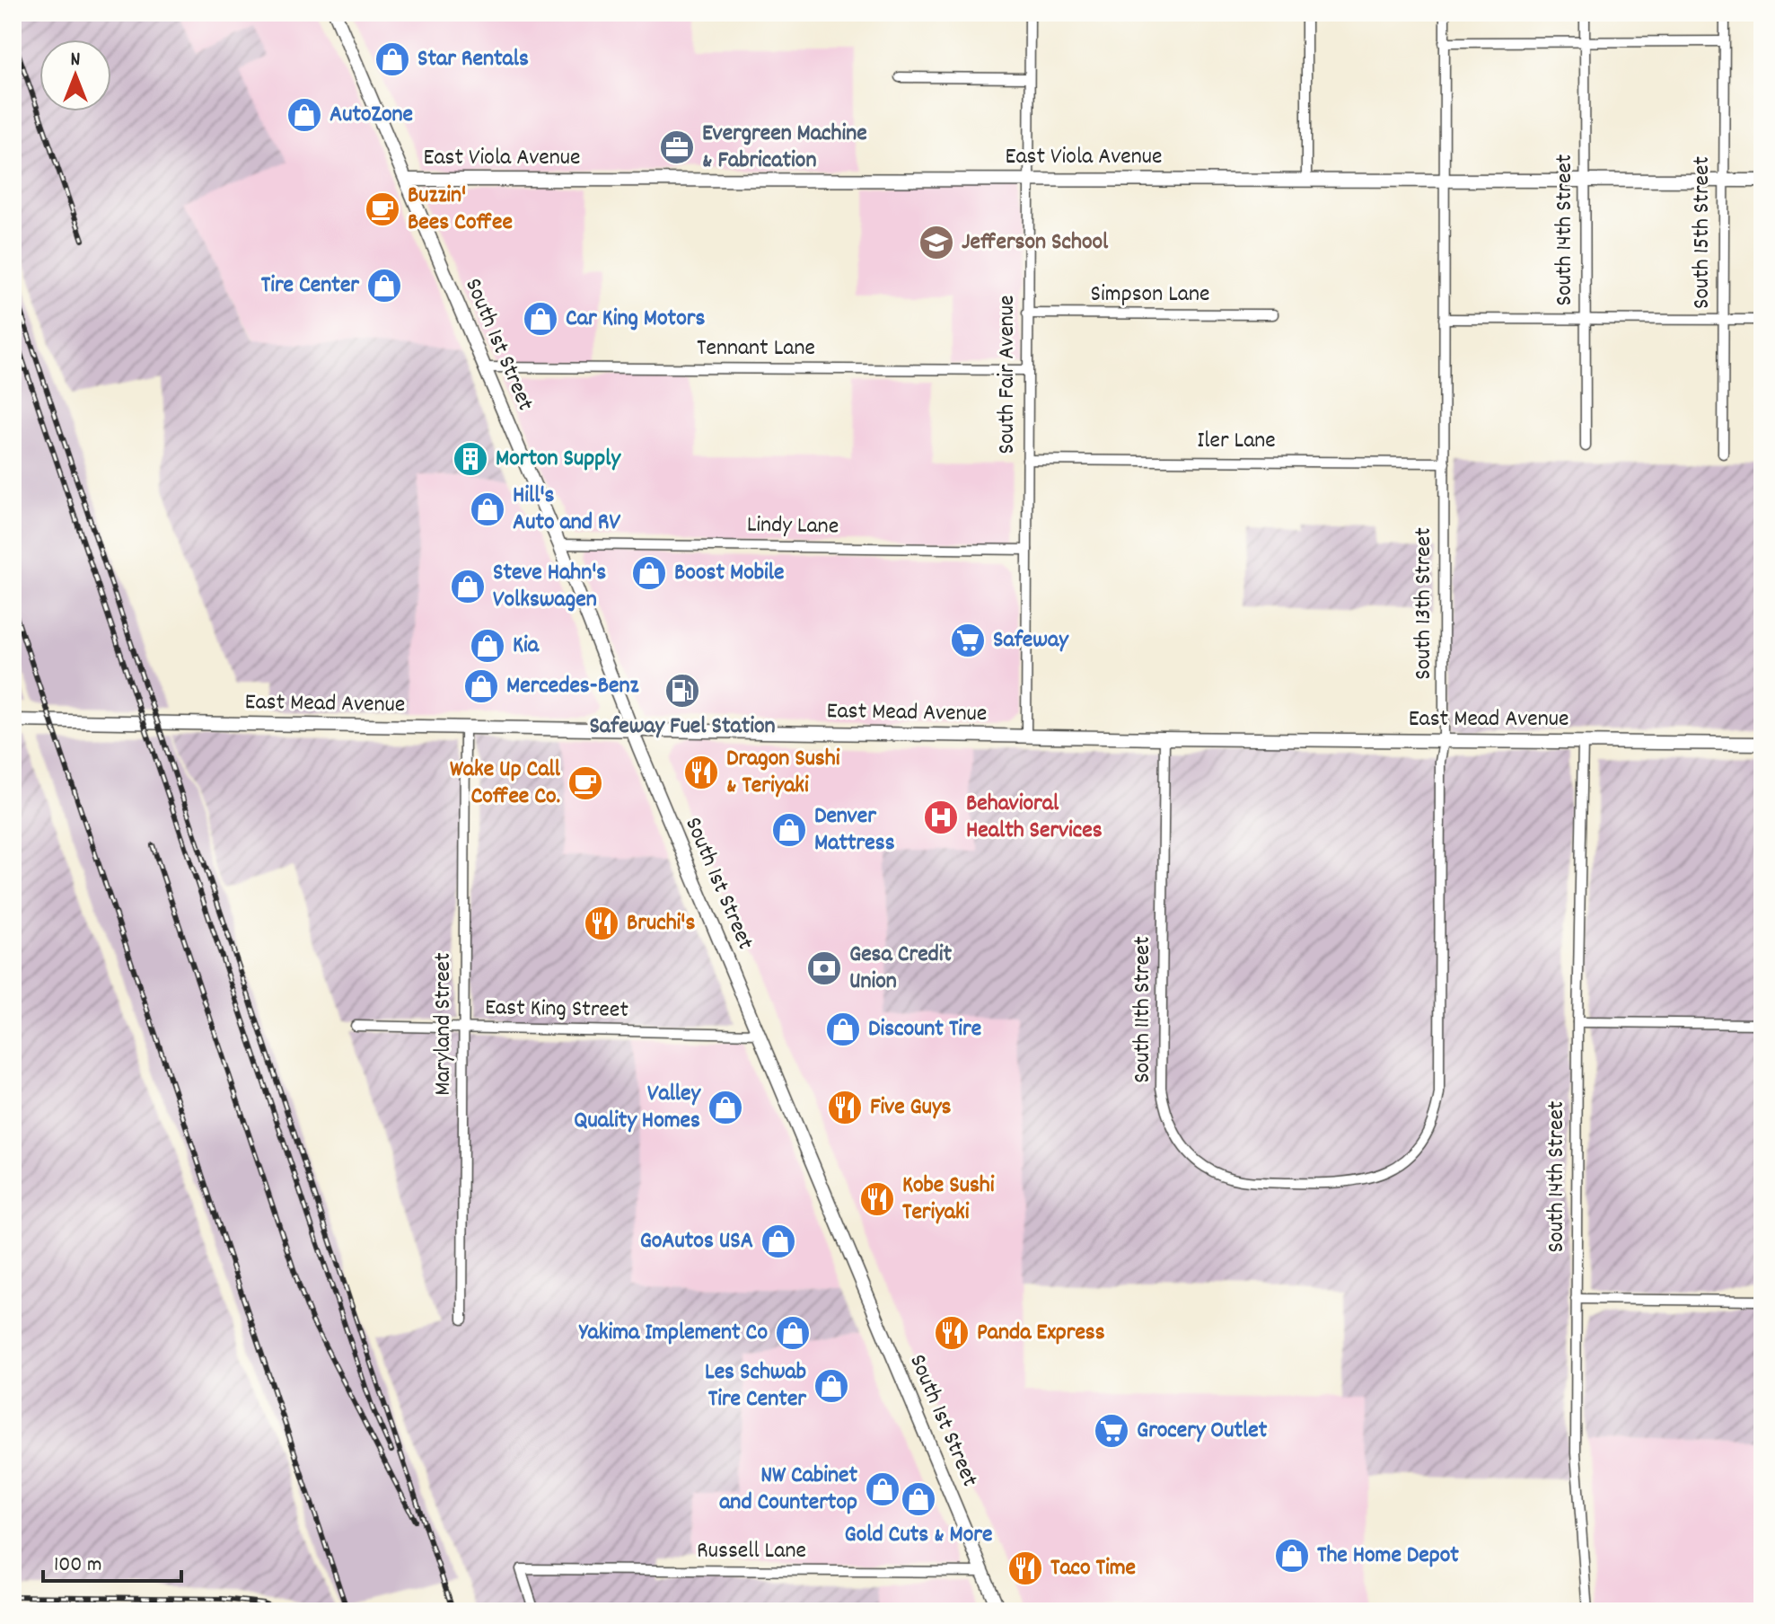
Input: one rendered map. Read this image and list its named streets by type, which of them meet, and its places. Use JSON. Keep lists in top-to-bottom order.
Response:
{
  "streets": {
    "street": [
      "East Viola Avenue",
      "South 14th Street",
      "South 15th Street",
      "Simpson Lane",
      "South 1st Street",
      "Tennant Lane",
      "South Fair Avenue",
      "Iler Lane",
      "Lindy Lane",
      "South 13th Street",
      "East Mead Avenue",
      "East King Street",
      "South 11th Street",
      "Maryland Street",
      "Russell Lane"
    ]
  },
  "crossings": [
    ["East Viola Avenue", "South 14th Street"],
    ["East Viola Avenue", "South 15th Street"],
    ["East Viola Avenue", "South 1st Street"],
    ["East Viola Avenue", "South Fair Avenue"],
    ["East Viola Avenue", "South 13th Street"],
    ["South 14th Street", "East Mead Avenue"],
    ["Simpson Lane", "South Fair Avenue"],
    ["South 1st Street", "Tennant Lane"],
    ["South 1st Street", "Lindy Lane"],
    ["South 1st Street", "East Mead Avenue"],
    ["South 1st Street", "East King Street"],
    ["South 1st Street", "Russell Lane"],
    ["Tennant Lane", "South Fair Avenue"],
    ["South Fair Avenue", "Iler Lane"],
    ["South Fair Avenue", "Lindy Lane"],
    ["South Fair Avenue", "East Mead Avenue"],
    ["Iler Lane", "South 13th Street"],
    ["South 13th Street", "East Mead Avenue"],
    ["South 13th Street", "South 11th Street"],
    ["East Mead Avenue", "South 11th Street"],
    ["East Mead Avenue", "Maryland Street"],
    ["East King Street", "Maryland Street"]
  ],
  "places": {
    "shop": [
      "Star Rentals",
      "AutoZone",
      "Tire Center",
      "Car King Motors",
      "Hill's Auto and RV",
      "Boost Mobile",
      "Steve Hahn's Volkswagen",
      "Kia",
      "Mercedes-Benz",
      "Denver Mattress",
      "Discount Tire",
      "Valley Quality Homes",
      "GoAutos USA",
      "Yakima Implement Co",
      "Les Schwab Tire Center",
      "NW Cabinet and Countertop",
      "Gold Cuts & More",
      "The Home Depot"
    ],
    "office": ["Evergreen Machine & Fabrication"],
    "cafe": ["Buzzin' Bees Coffee", "Wake Up Call Coffee Co."],
    "school or university": ["Jefferson School"],
    "building": ["Morton Supply"],
    "supermarket": ["Safeway", "Grocery Outlet"],
    "fuel station": ["Safeway Fuel Station"],
    "restaurant": [
      "Dragon Sushi & Teriyaki",
      "Bruchi's",
      "Five Guys",
      "Kobe Sushi Teriyaki",
      "Panda Express",
      "Taco Time"
    ],
    "hospital": ["Behavioral Health Services"],
    "bank": ["Gesa Credit Union"]
  },
  "scale_bar": "100 m",
  "north": "top"
}
